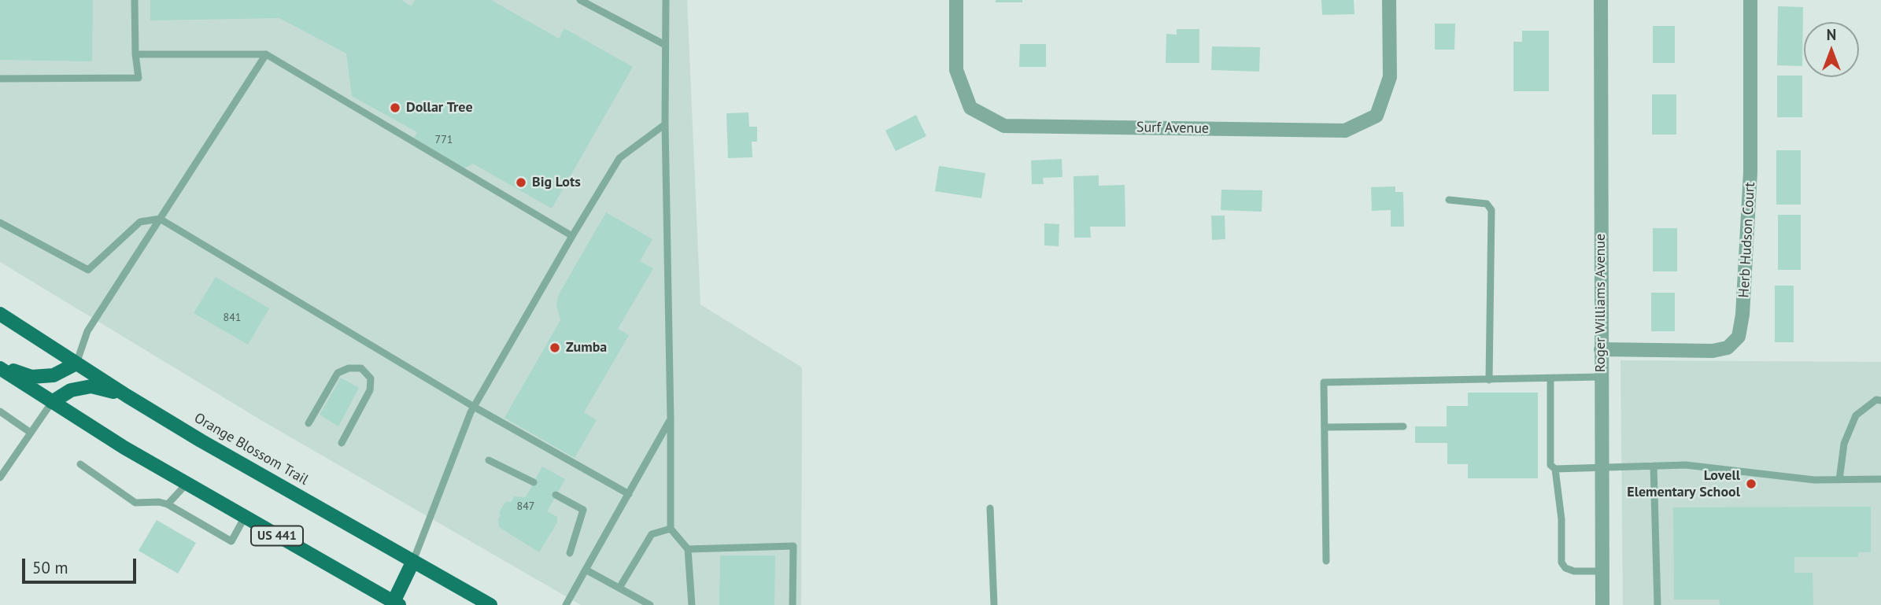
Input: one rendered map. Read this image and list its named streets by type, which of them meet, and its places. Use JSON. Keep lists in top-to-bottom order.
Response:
{
  "streets": {
    "main road": ["Orange Blossom Trail", "US 441"],
    "street": ["Surf Avenue", "Herb Hudson Court", "Roger Williams Avenue"]
  },
  "crossings": [
    ["Herb Hudson Court", "Roger Williams Avenue"]
  ],
  "places": [
    "Dollar Tree",
    "Big Lots",
    "Zumba",
    "Lovell Elementary School"
  ],
  "house_numbers": ["771", "841", "847"],
  "scale_bar": "50 m",
  "north": "top"
}
